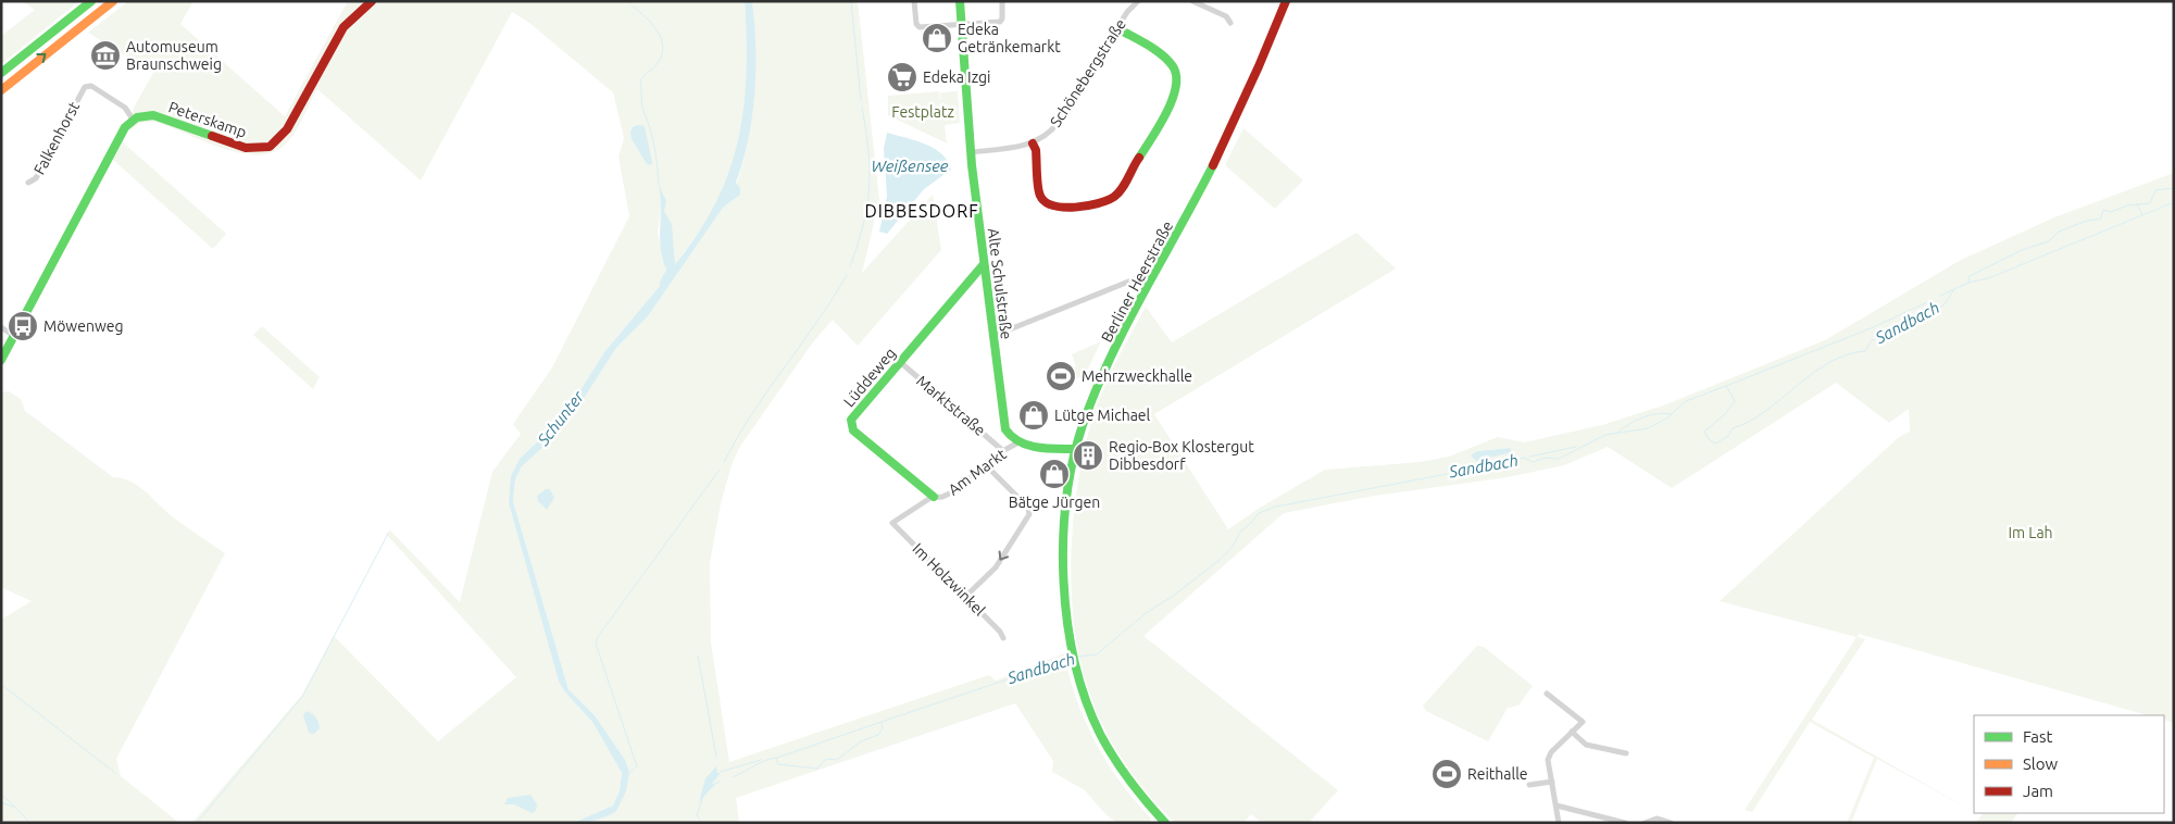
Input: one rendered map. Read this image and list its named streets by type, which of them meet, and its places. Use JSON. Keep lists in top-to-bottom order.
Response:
{
  "streets": {
    "main road": [
      "Peterskamp",
      "Berliner Heerstraße",
      "Alte Schulstraße",
      "Lüddeweg"
    ],
    "street": [
      "Schönebergstraße",
      "Falkenhorst",
      "Marktstraße",
      "Am Markt",
      "Im Holzwinkel"
    ]
  },
  "crossings": [
    ["Schönebergstraße", "Alte Schulstraße"],
    ["Peterskamp", "Falkenhorst"],
    ["Alte Schulstraße", "Lüddeweg"],
    ["Alte Schulstraße", "Am Markt"],
    ["Lüddeweg", "Marktstraße"],
    ["Lüddeweg", "Am Markt"],
    ["Marktstraße", "Am Markt"],
    ["Am Markt", "Im Holzwinkel"]
  ],
  "districts": ["DIBBESDORF"],
  "water": ["Weißensee", "Sandbach", "Schunter"],
  "parks": ["Festplatz", "Im Lah"],
  "places": {
    "shop": ["Edeka Getränkemarkt", "Lütge Michael", "Bätge Jürgen"],
    "museum": ["Automuseum Braunschweig"],
    "supermarket": ["Edeka Izgi"],
    "bus stop": ["Möwenweg"],
    "sports": ["Mehrzweckhalle", "Reithalle"],
    "building": ["Regio-Box Klostergut Dibbesdorf"]
  },
  "legend": ["Fast", "Slow", "Jam"]
}
